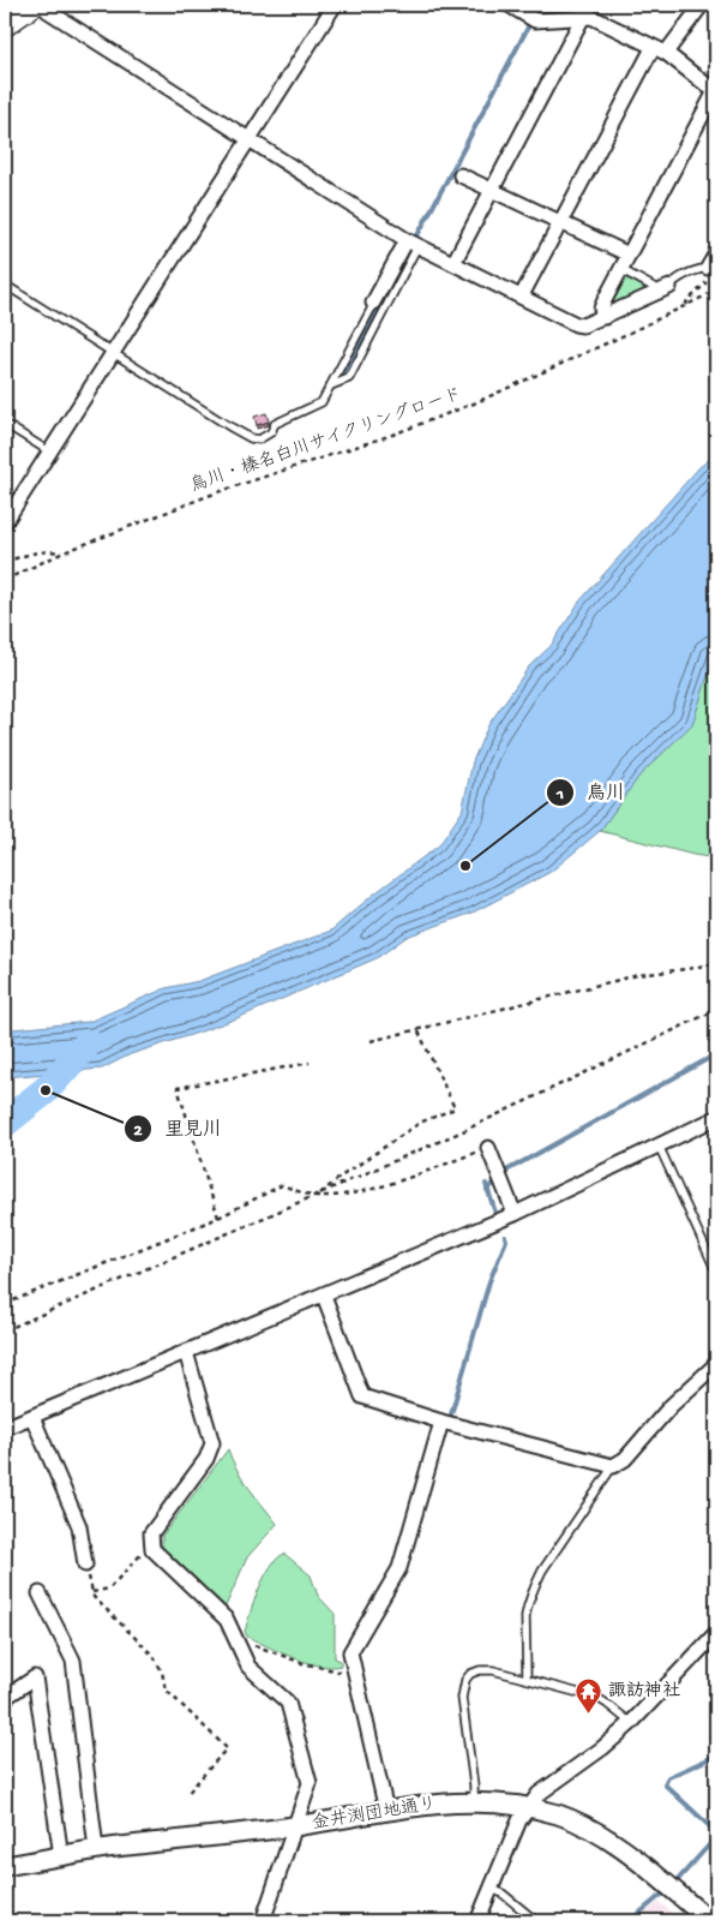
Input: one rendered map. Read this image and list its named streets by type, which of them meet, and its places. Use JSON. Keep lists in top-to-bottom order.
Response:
{
  "streets": {
    "street": ["金井渕団地通り"],
    "path": ["烏川・榛名白川サイクリングロード"]
  },
  "places": {
    "other": ["烏川", "里見川"],
    "temple": ["諏訪神社"]
  }
}
